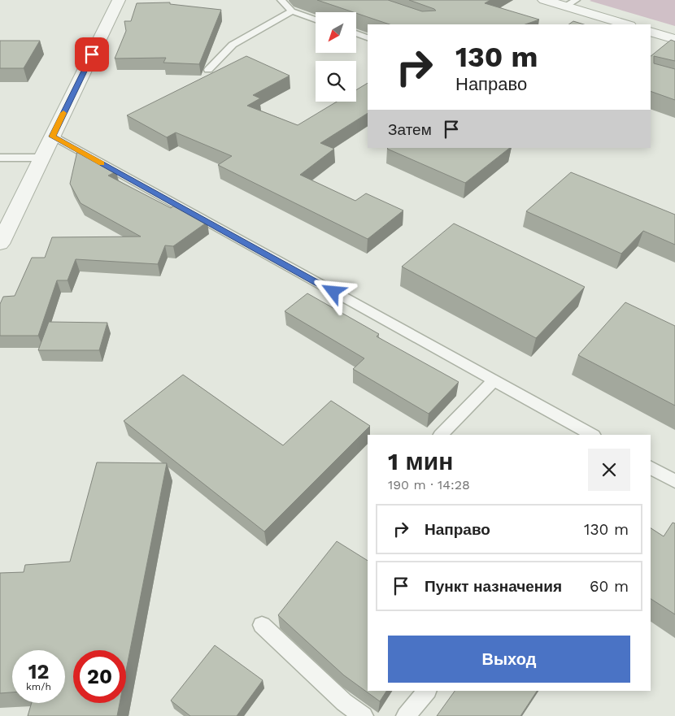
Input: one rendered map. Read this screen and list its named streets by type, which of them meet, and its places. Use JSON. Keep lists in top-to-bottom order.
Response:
{
  "north": "bottom left",
  "page": {
    "turn": ["130 m", "Направо"],
    "then": "Затем",
    "heading": ["1 мин", "190 m · 14:28"],
    "list": [
      {
        "name": "Направо",
        "value": "130 m"
      },
      {
        "name": "Пункт назначения",
        "value": "60 m"
      }
    ],
    "buttons": "Выход",
    "speed": "12 km/h",
    "limit": "20"
  }
}
